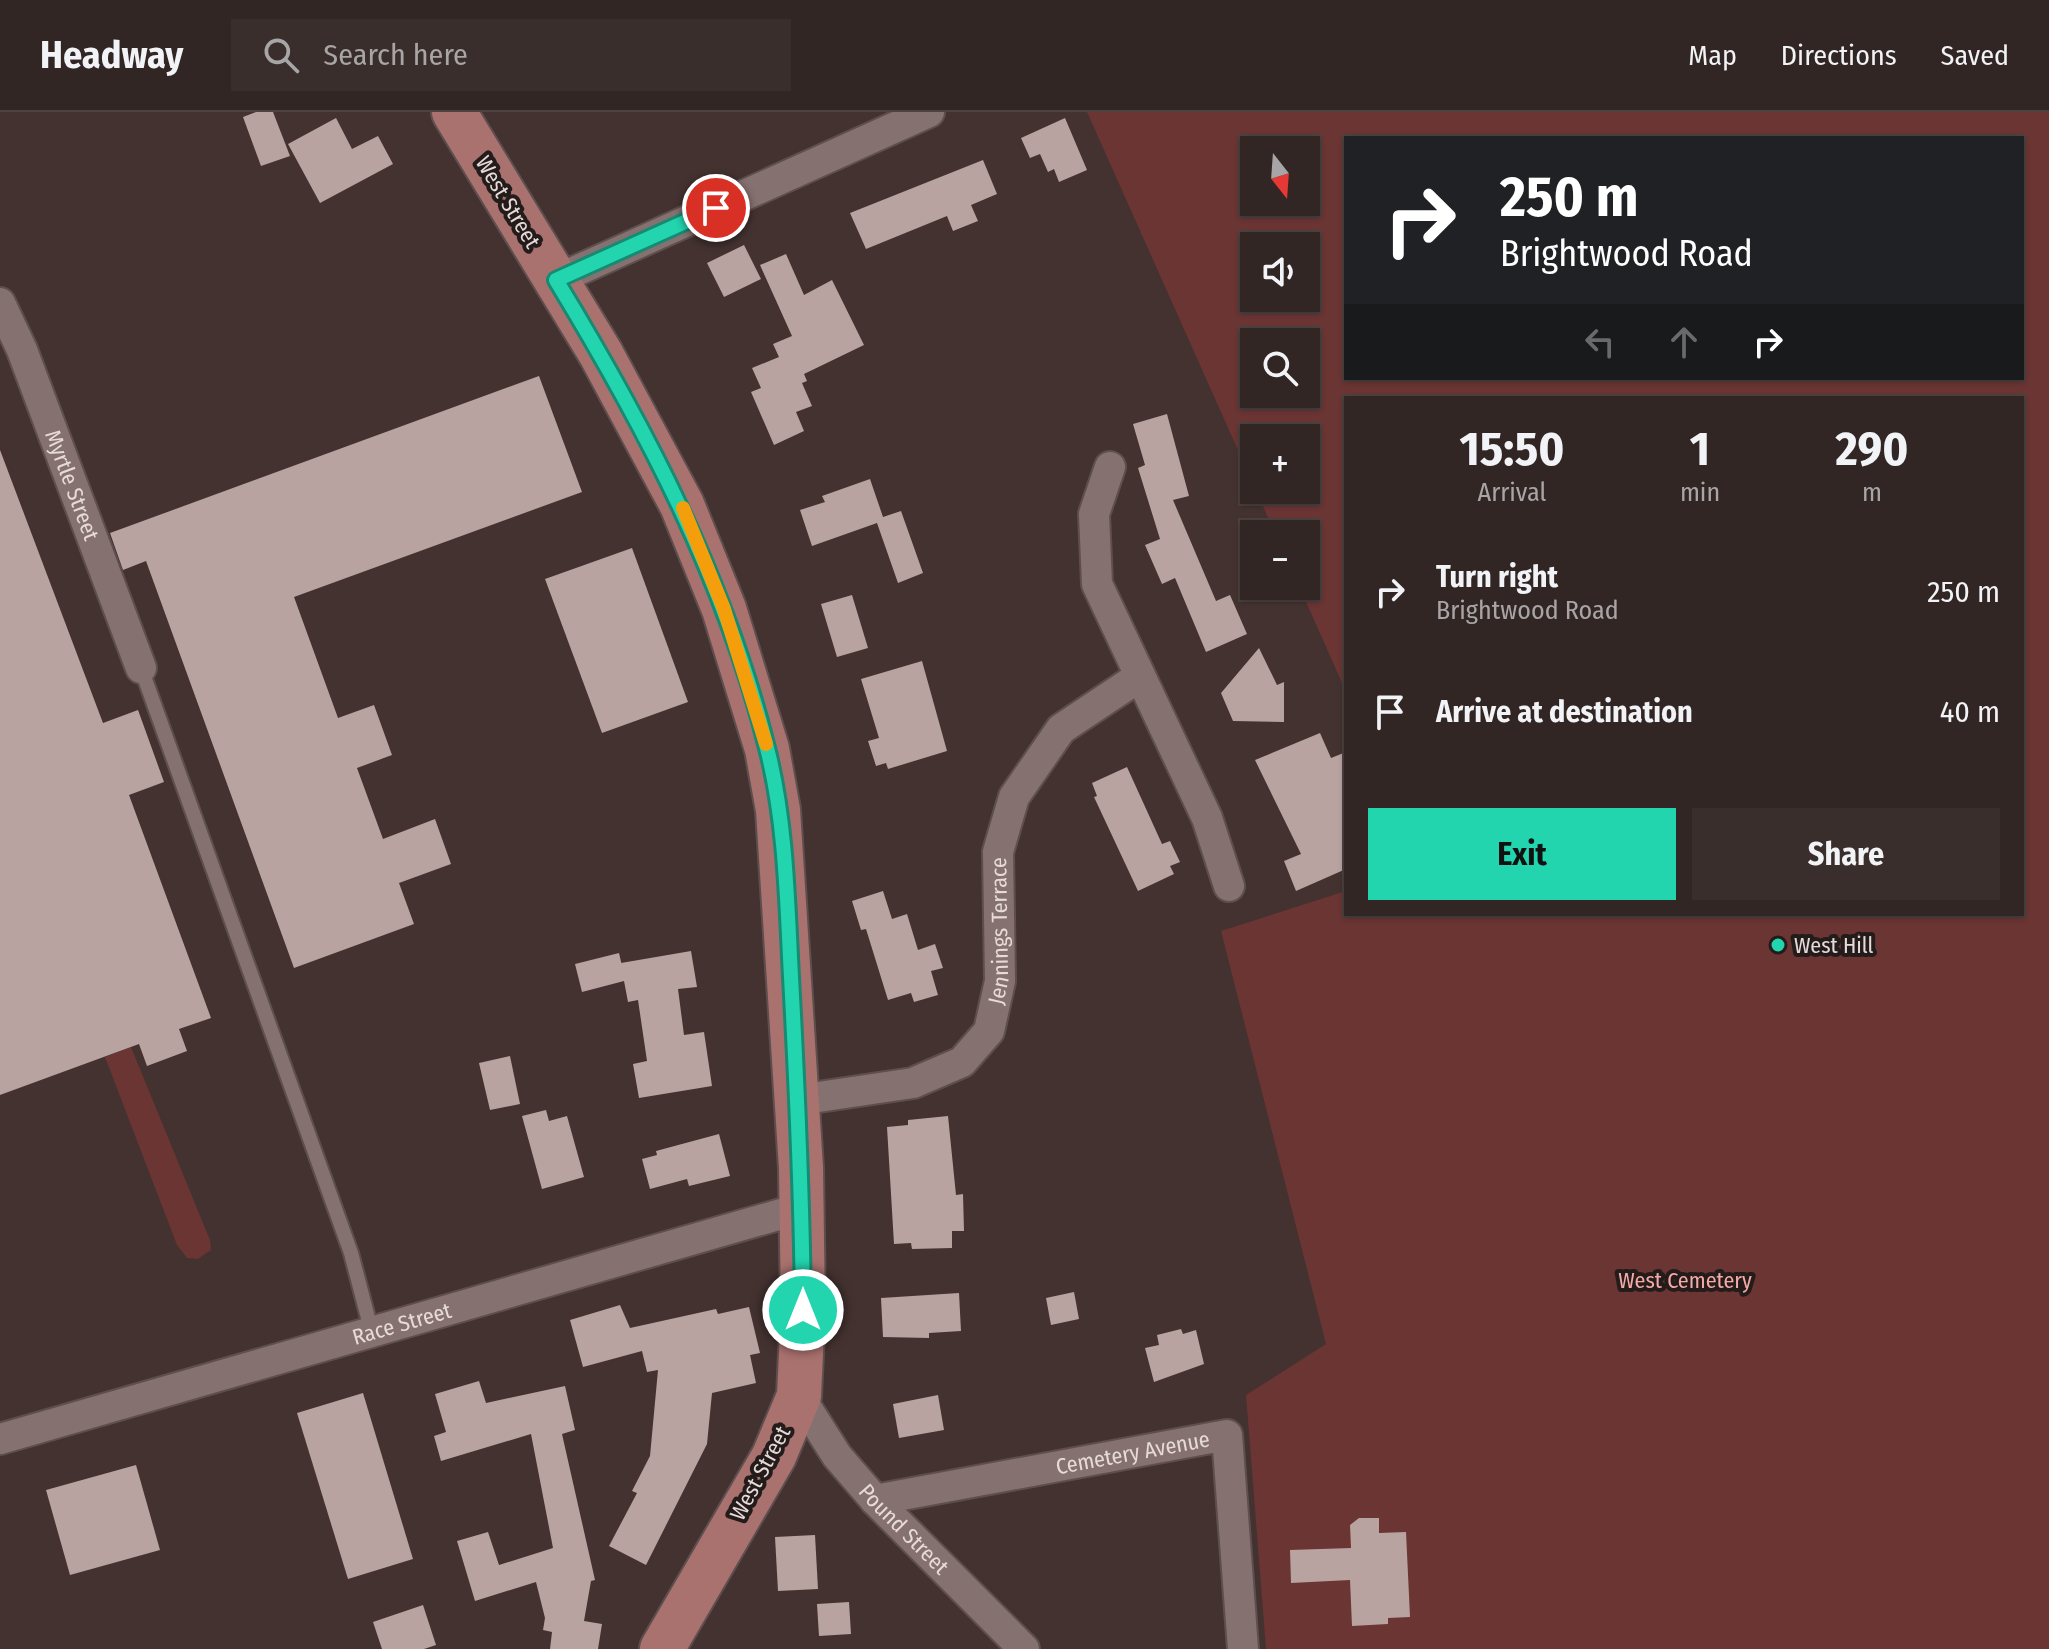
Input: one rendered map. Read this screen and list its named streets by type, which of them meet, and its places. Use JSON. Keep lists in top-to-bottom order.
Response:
{
  "streets": {
    "main road": ["West Street"],
    "street": [
      "Myrtle Street",
      "Jennings Terrace",
      "Race Street",
      "Cemetery Avenue",
      "Pound Street"
    ]
  },
  "crossings": [
    ["West Street", "Jennings Terrace"],
    ["West Street", "Race Street"],
    ["West Street", "Pound Street"],
    ["Cemetery Avenue", "Pound Street"]
  ],
  "parks": ["West Cemetery"],
  "places": ["West Hill"],
  "north": "bottom",
  "page": {
    "header": "Headway",
    "search": "Search here",
    "nav": ["Map", "Directions", "Saved"],
    "map_buttons": ["+", "−"],
    "turn": ["250 m", "Brightwood Road"],
    "eta": [
      "15:50",
      "Arrival",
      "1",
      "min",
      "290",
      "m"
    ],
    "list": [
      {
        "name": "Turn right",
        "note": "Brightwood Road",
        "value": "250 m"
      },
      {
        "name": "Arrive at destination",
        "value": "40 m"
      }
    ],
    "buttons": ["Exit", "Share"]
  }
}
